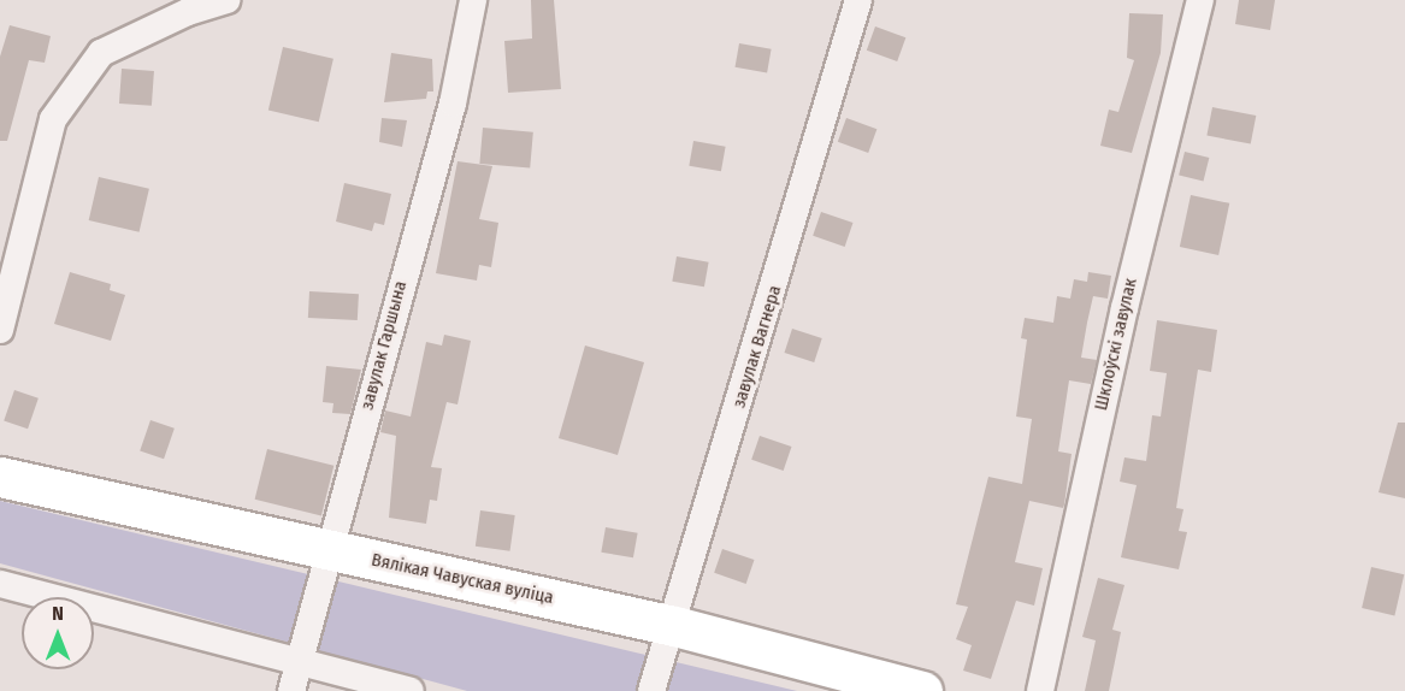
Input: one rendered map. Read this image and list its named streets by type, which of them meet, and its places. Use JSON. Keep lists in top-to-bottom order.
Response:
{
  "streets": {
    "main road": ["Вялікая Чавуская вуліца"],
    "street": ["Шклоўскі завулак", "завулак Гаршына", "завулак Вагнера"]
  },
  "crossings": [
    ["завулак Гаршына", "Вялікая Чавуская вуліца"],
    ["завулак Вагнера", "Вялікая Чавуская вуліца"]
  ],
  "north": "top"
}
